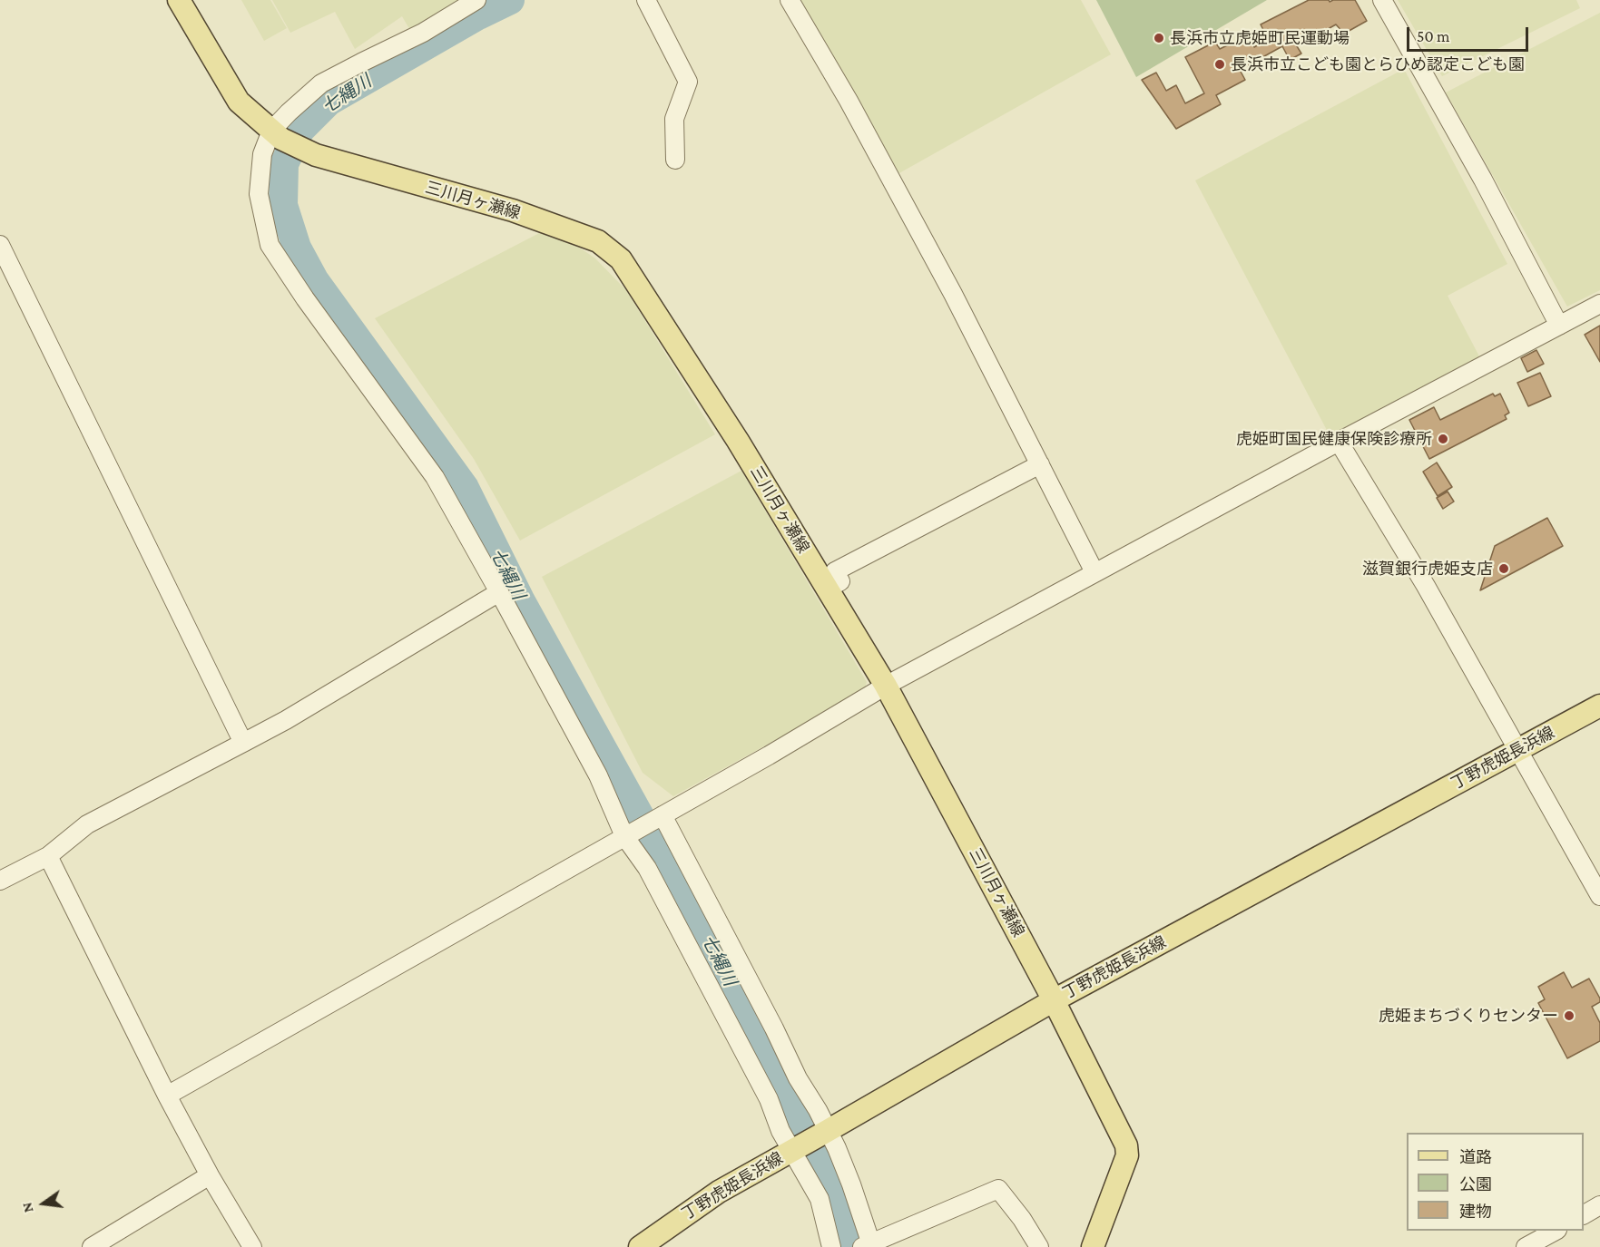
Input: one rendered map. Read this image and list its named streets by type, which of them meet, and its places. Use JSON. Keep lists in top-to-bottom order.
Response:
{
  "streets": {
    "main road": ["三川月ヶ瀬線", "丁野虎姫長浜線"]
  },
  "crossings": [
    ["三川月ヶ瀬線", "丁野虎姫長浜線"]
  ],
  "water": ["七縄川"],
  "places": [
    "長浜市立虎姫町民運動場",
    "長浜市立こども園とらひめ認定こども園",
    "虎姫町国民健康保険診療所",
    "滋賀銀行虎姫支店",
    "虎姫まちづくりセンター"
  ],
  "legend": ["道路", "公園", "建物"],
  "scale_bar": "50 m",
  "north": "left"
}
